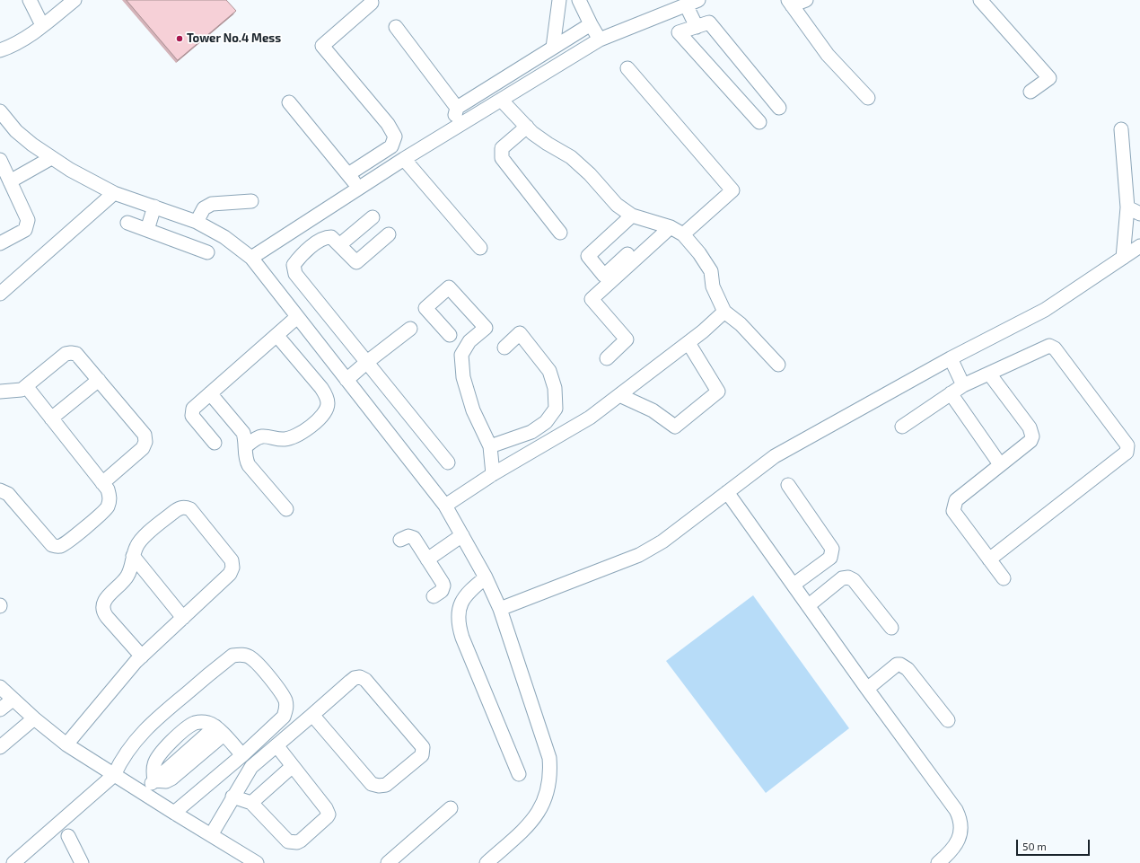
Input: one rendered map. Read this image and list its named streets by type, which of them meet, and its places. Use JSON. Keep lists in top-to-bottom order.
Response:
{
  "places": ["Tower No.4 Mess"],
  "scale_bar": "50 m"
}
